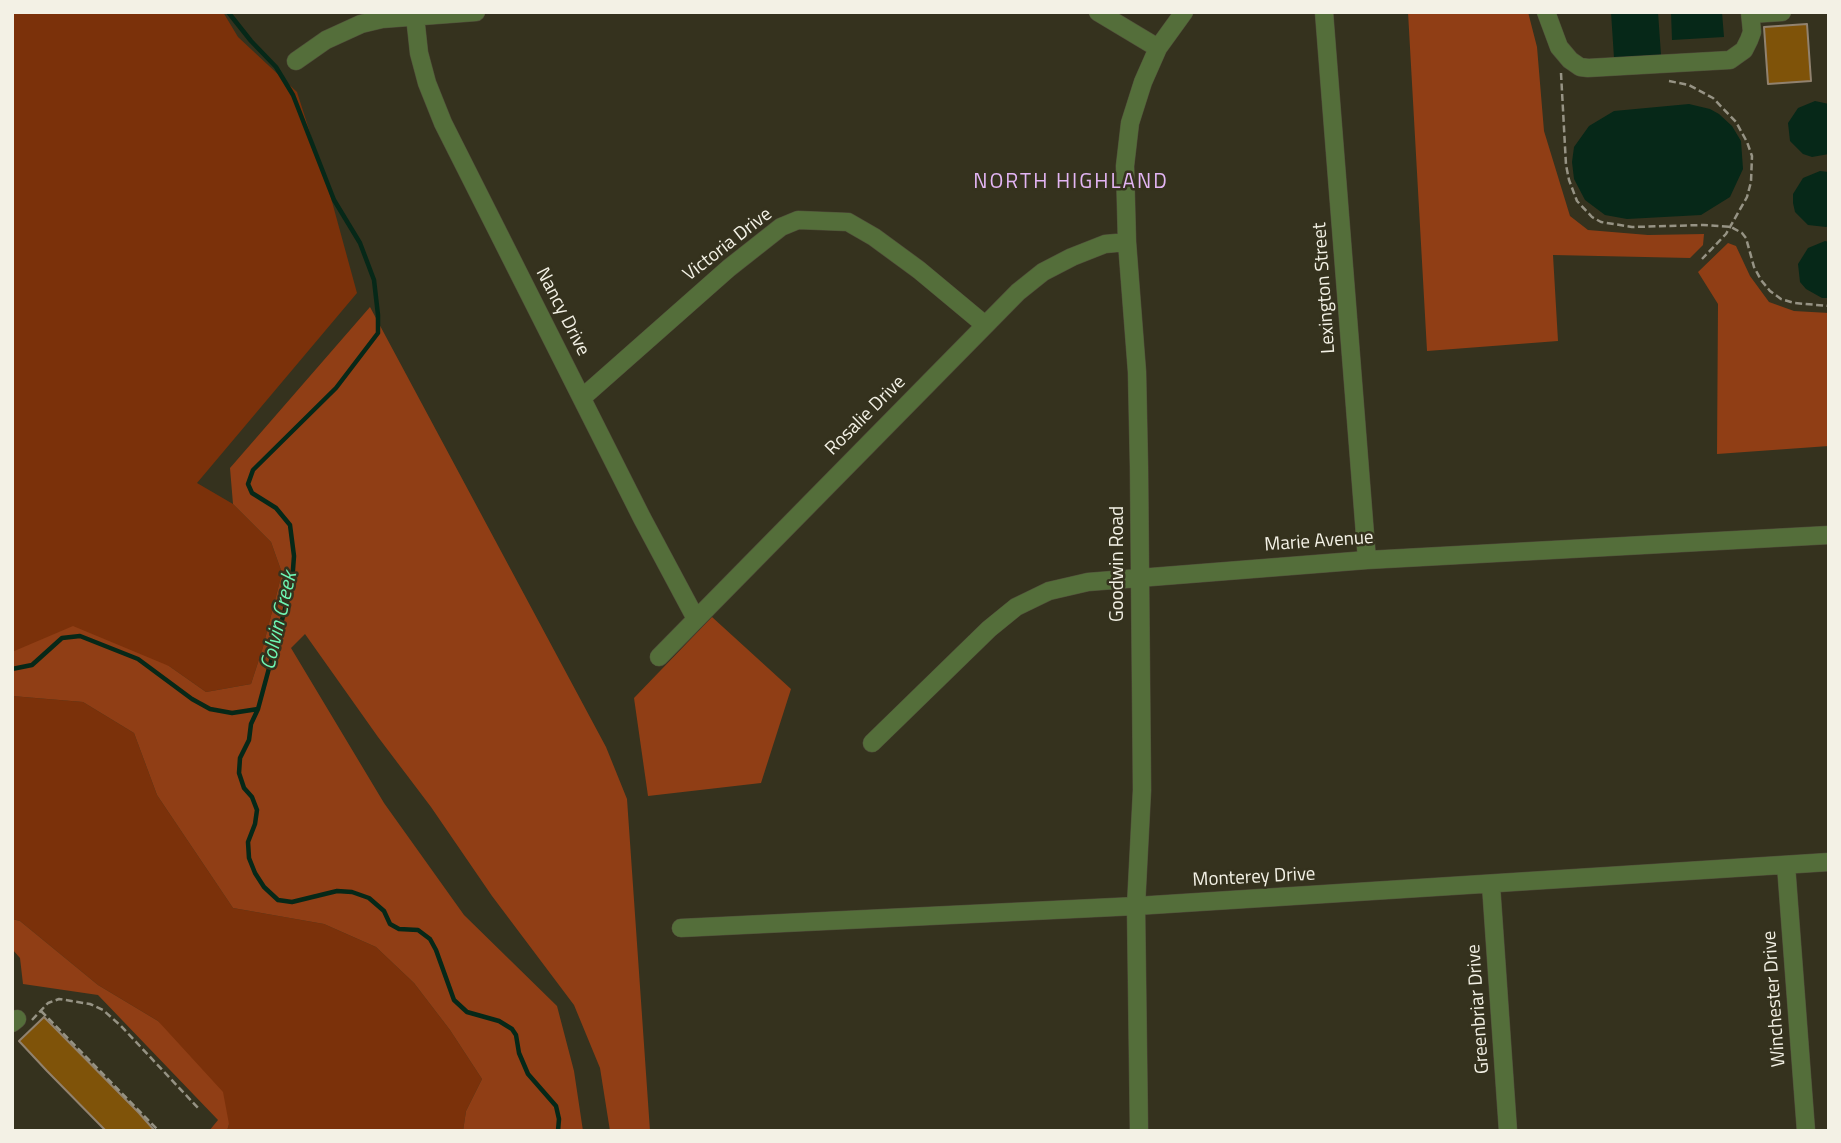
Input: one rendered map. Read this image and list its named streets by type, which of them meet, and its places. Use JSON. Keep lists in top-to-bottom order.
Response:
{
  "streets": {
    "street": [
      "Victoria Drive",
      "Lexington Street",
      "Nancy Drive",
      "Rosalie Drive",
      "Marie Avenue",
      "Goodwin Road",
      "Monterey Drive",
      "Winchester Drive",
      "Greenbriar Drive"
    ]
  },
  "crossings": [
    ["Victoria Drive", "Nancy Drive"],
    ["Victoria Drive", "Rosalie Drive"],
    ["Lexington Street", "Marie Avenue"],
    ["Nancy Drive", "Rosalie Drive"],
    ["Rosalie Drive", "Goodwin Road"],
    ["Marie Avenue", "Goodwin Road"],
    ["Goodwin Road", "Monterey Drive"],
    ["Monterey Drive", "Winchester Drive"],
    ["Monterey Drive", "Greenbriar Drive"]
  ],
  "districts": ["NORTH HIGHLAND"],
  "water": ["Colvin Creek"]
}
